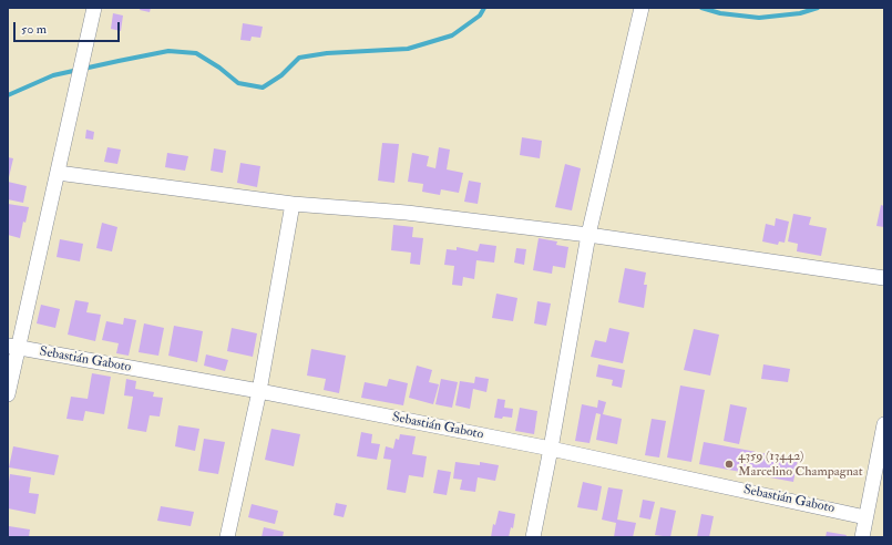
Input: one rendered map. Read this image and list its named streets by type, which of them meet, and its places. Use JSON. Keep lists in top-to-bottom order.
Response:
{
  "streets": {
    "street": ["Sebastián Gaboto"]
  },
  "places": ["4359 (13442) Marcelino Champagnat"],
  "scale_bar": "50 m"
}
